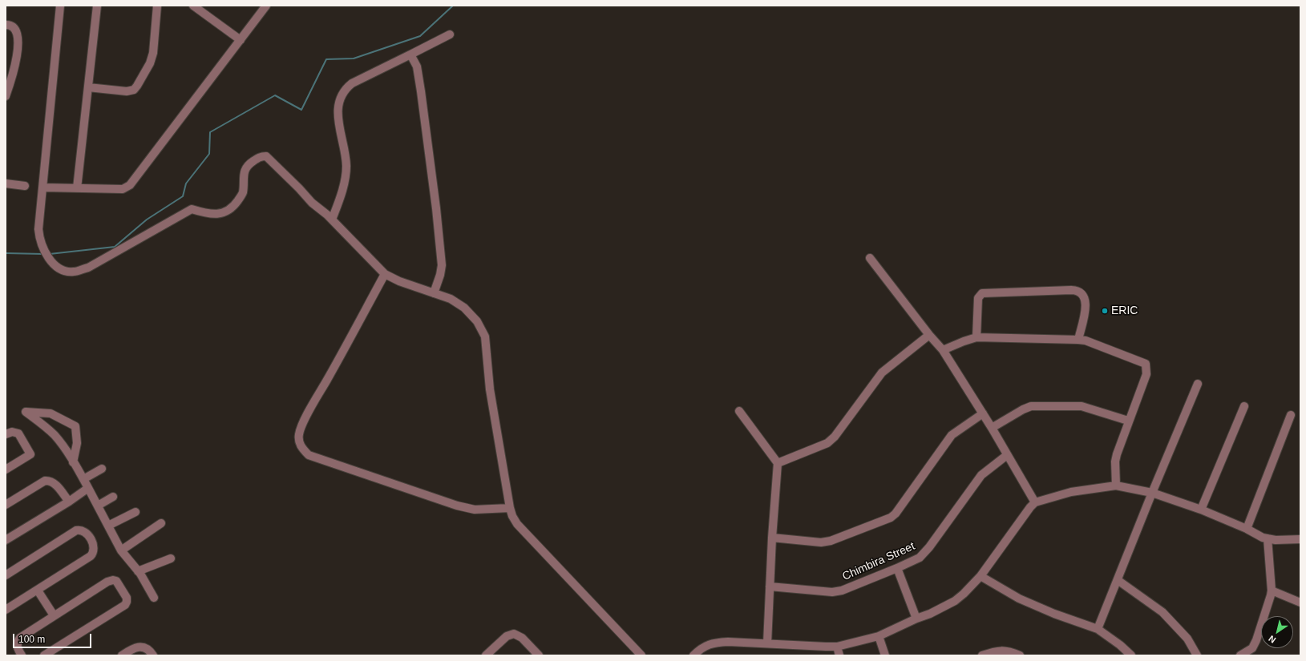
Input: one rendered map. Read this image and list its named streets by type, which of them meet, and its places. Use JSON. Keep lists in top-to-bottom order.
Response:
{
  "streets": {
    "street": ["Chimbira Street"]
  },
  "places": ["ERIC"],
  "scale_bar": "100 m",
  "north": "bottom left"
}
